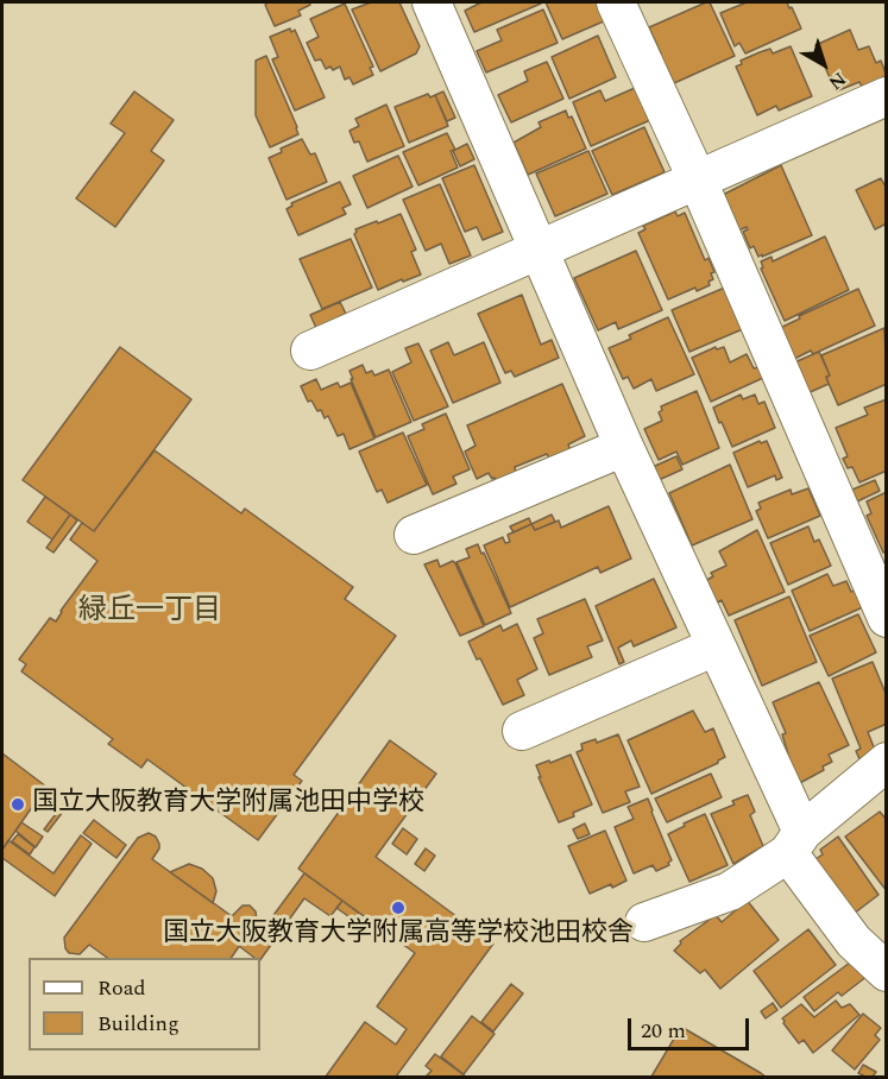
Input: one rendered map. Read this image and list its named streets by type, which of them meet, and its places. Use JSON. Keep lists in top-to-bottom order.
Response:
{
  "districts": ["緑丘一丁目"],
  "places": ["国立大阪教育大学附属池田中学校", "国立大阪教育大学附属高等学校池田校舎"],
  "legend": ["Road", "Building"],
  "scale_bar": "20 m",
  "north": "bottom right"
}
